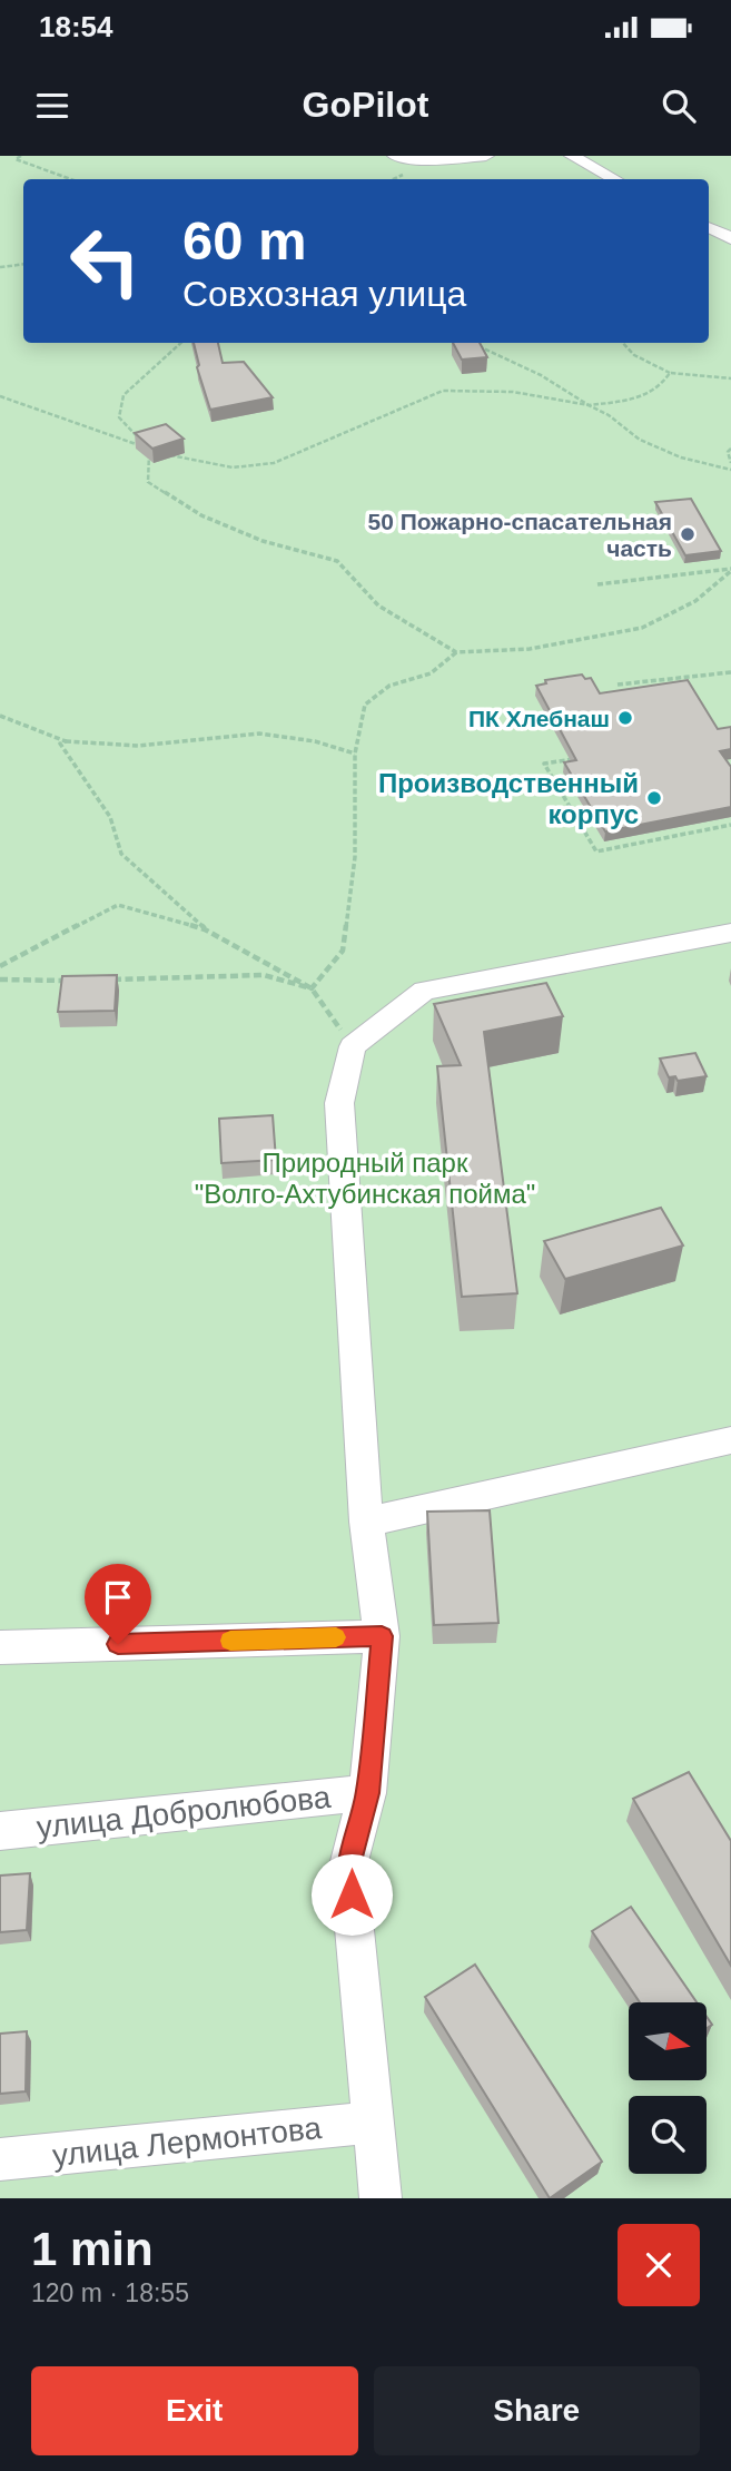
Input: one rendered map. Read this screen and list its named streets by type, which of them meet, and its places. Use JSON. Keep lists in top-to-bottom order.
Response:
{
  "streets": {
    "street": ["улица Добролюбова", "улица Лермонтова"]
  },
  "parks": ["Природный парк \"Волго-Ахтубинская пойма\""],
  "places": ["50 Пожарно-спасательная часть", "ПК Хлебнаш", "Производственный корпус"],
  "north": "right",
  "page": {
    "status": "18:54",
    "header": "GoPilot",
    "turn": ["60 m", "Совхозная улица"],
    "heading": ["1 min", "120 m · 18:55"],
    "buttons": ["Exit", "Share"]
  }
}
